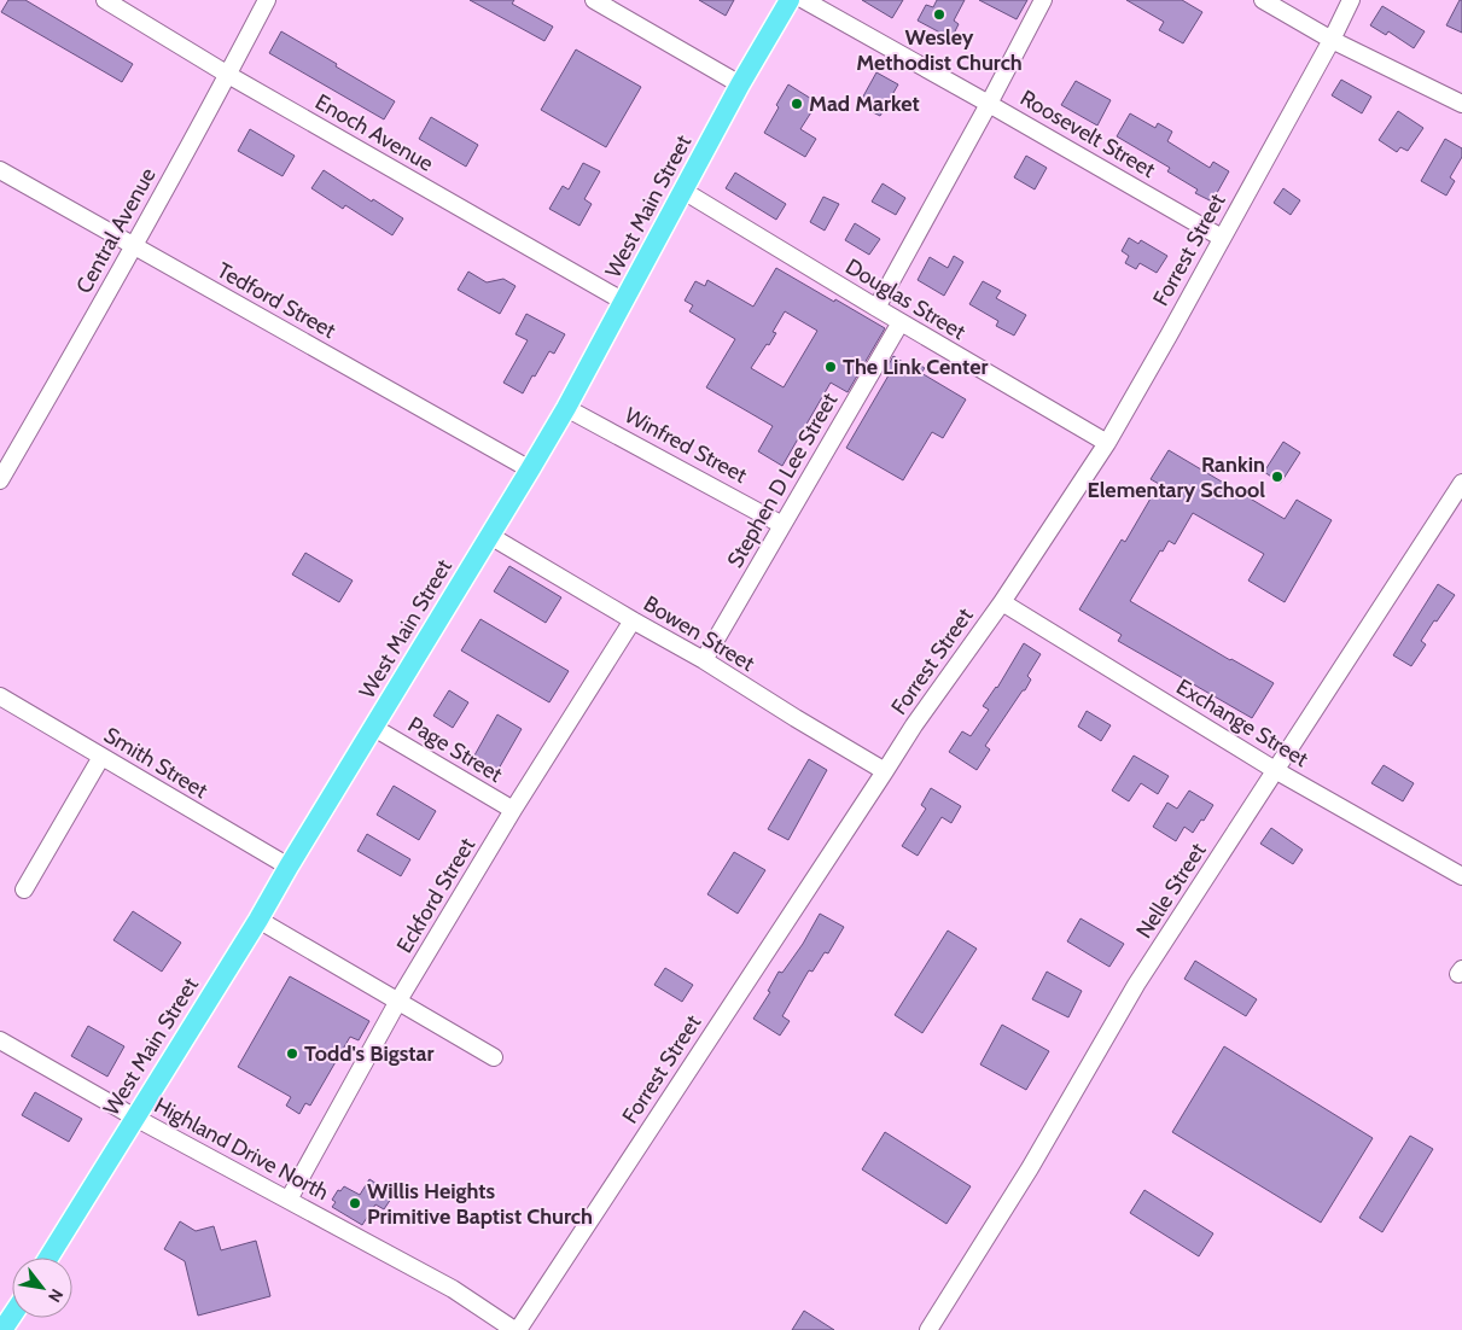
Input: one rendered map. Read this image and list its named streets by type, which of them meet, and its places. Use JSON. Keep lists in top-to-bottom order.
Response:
{
  "streets": {
    "main road": ["West Main Street"],
    "street": [
      "Enoch Avenue",
      "Roosevelt Street",
      "Central Avenue",
      "Forrest Street",
      "Douglas Street",
      "Tedford Street",
      "Winfred Street",
      "Stephen D Lee Street",
      "Bowen Street",
      "Exchange Street",
      "Page Street",
      "Smith Street",
      "Nelle Street",
      "Eckford Street",
      "Highland Drive North"
    ]
  },
  "crossings": [
    ["Enoch Avenue", "West Main Street"],
    ["Enoch Avenue", "Central Avenue"],
    ["Roosevelt Street", "Forrest Street"],
    ["West Main Street", "Douglas Street"],
    ["West Main Street", "Tedford Street"],
    ["West Main Street", "Winfred Street"],
    ["West Main Street", "Bowen Street"],
    ["West Main Street", "Page Street"],
    ["West Main Street", "Smith Street"],
    ["West Main Street", "Highland Drive North"],
    ["Central Avenue", "Tedford Street"],
    ["Forrest Street", "Douglas Street"],
    ["Forrest Street", "Bowen Street"],
    ["Forrest Street", "Exchange Street"],
    ["Forrest Street", "Highland Drive North"],
    ["Douglas Street", "Stephen D Lee Street"],
    ["Winfred Street", "Stephen D Lee Street"],
    ["Stephen D Lee Street", "Bowen Street"],
    ["Bowen Street", "Eckford Street"],
    ["Exchange Street", "Nelle Street"],
    ["Page Street", "Eckford Street"],
    ["Eckford Street", "Highland Drive North"]
  ],
  "places": [
    "Wesley Methodist Church",
    "Mad Market",
    "The Link Center",
    "Rankin Elementary School",
    "Todd's Bigstar",
    "Willis Heights Primitive Baptist Church"
  ],
  "north": "bottom right"
}
